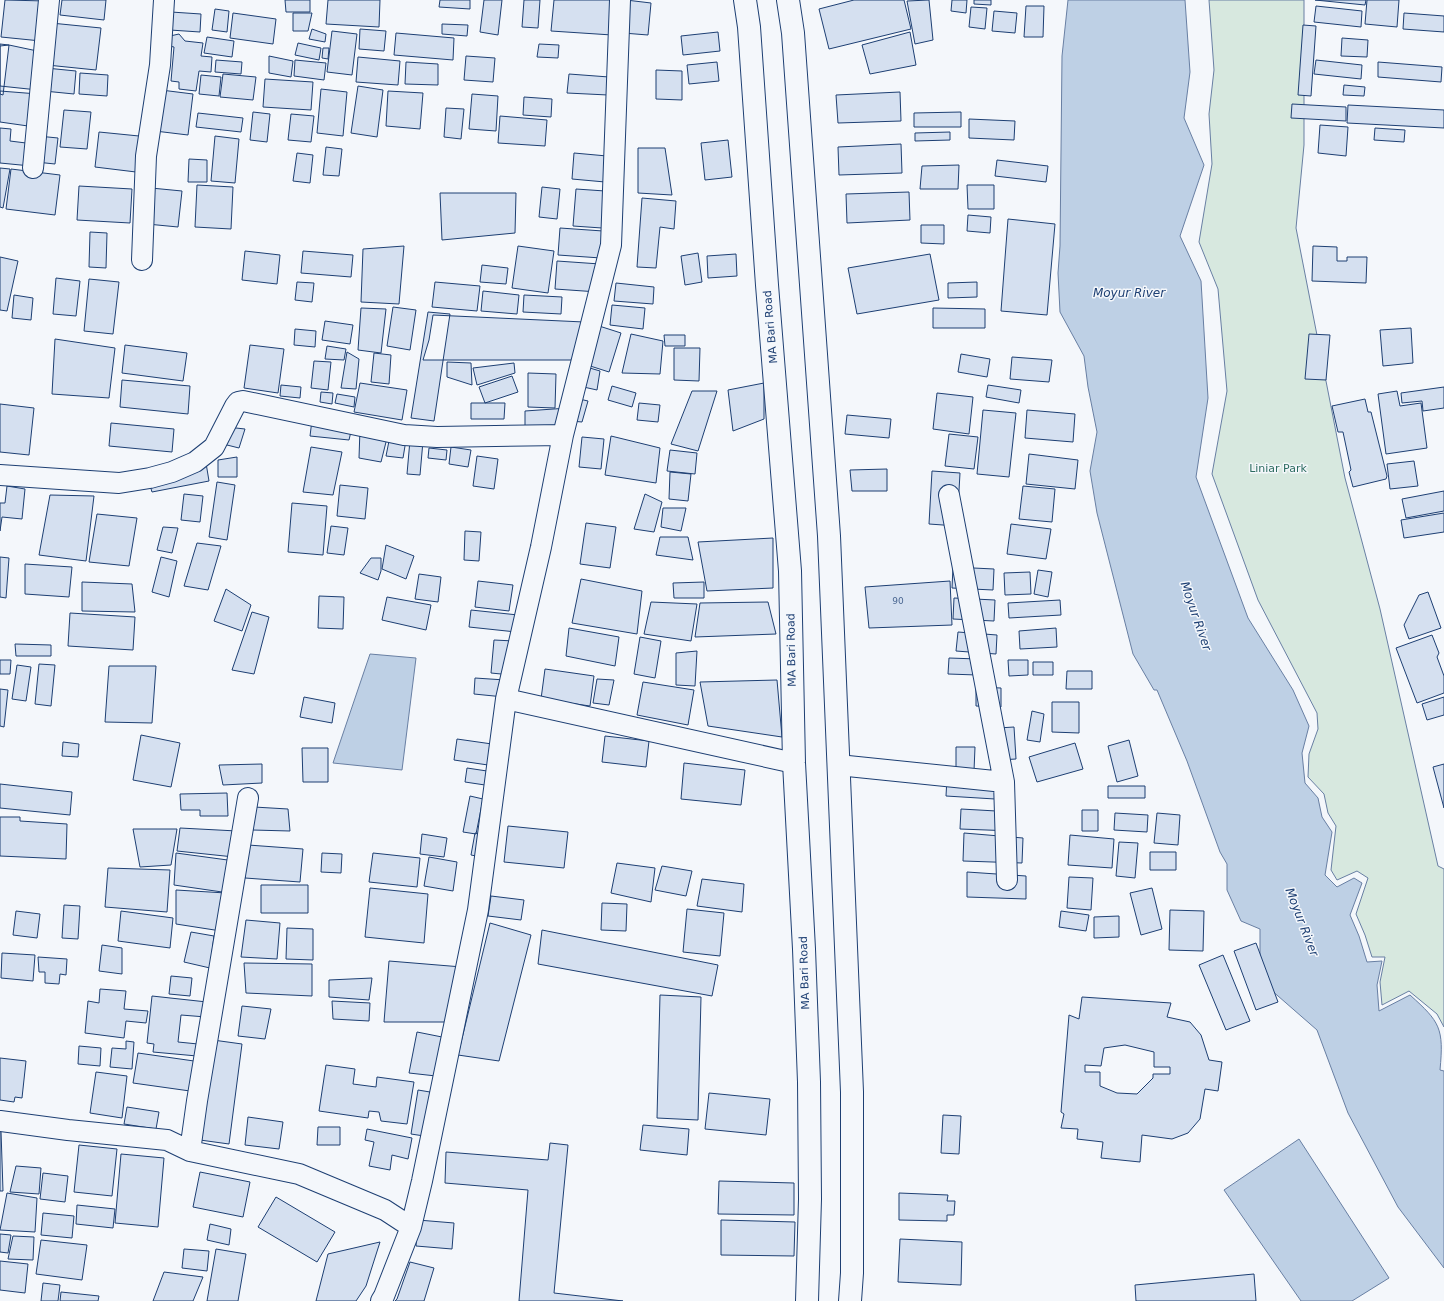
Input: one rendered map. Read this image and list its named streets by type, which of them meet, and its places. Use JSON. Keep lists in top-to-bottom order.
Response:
{
  "streets": {
    "main road": ["MA Bari Road"]
  },
  "water": ["Moyur River"],
  "parks": ["Liniar Park"],
  "house_numbers": ["90"]
}
